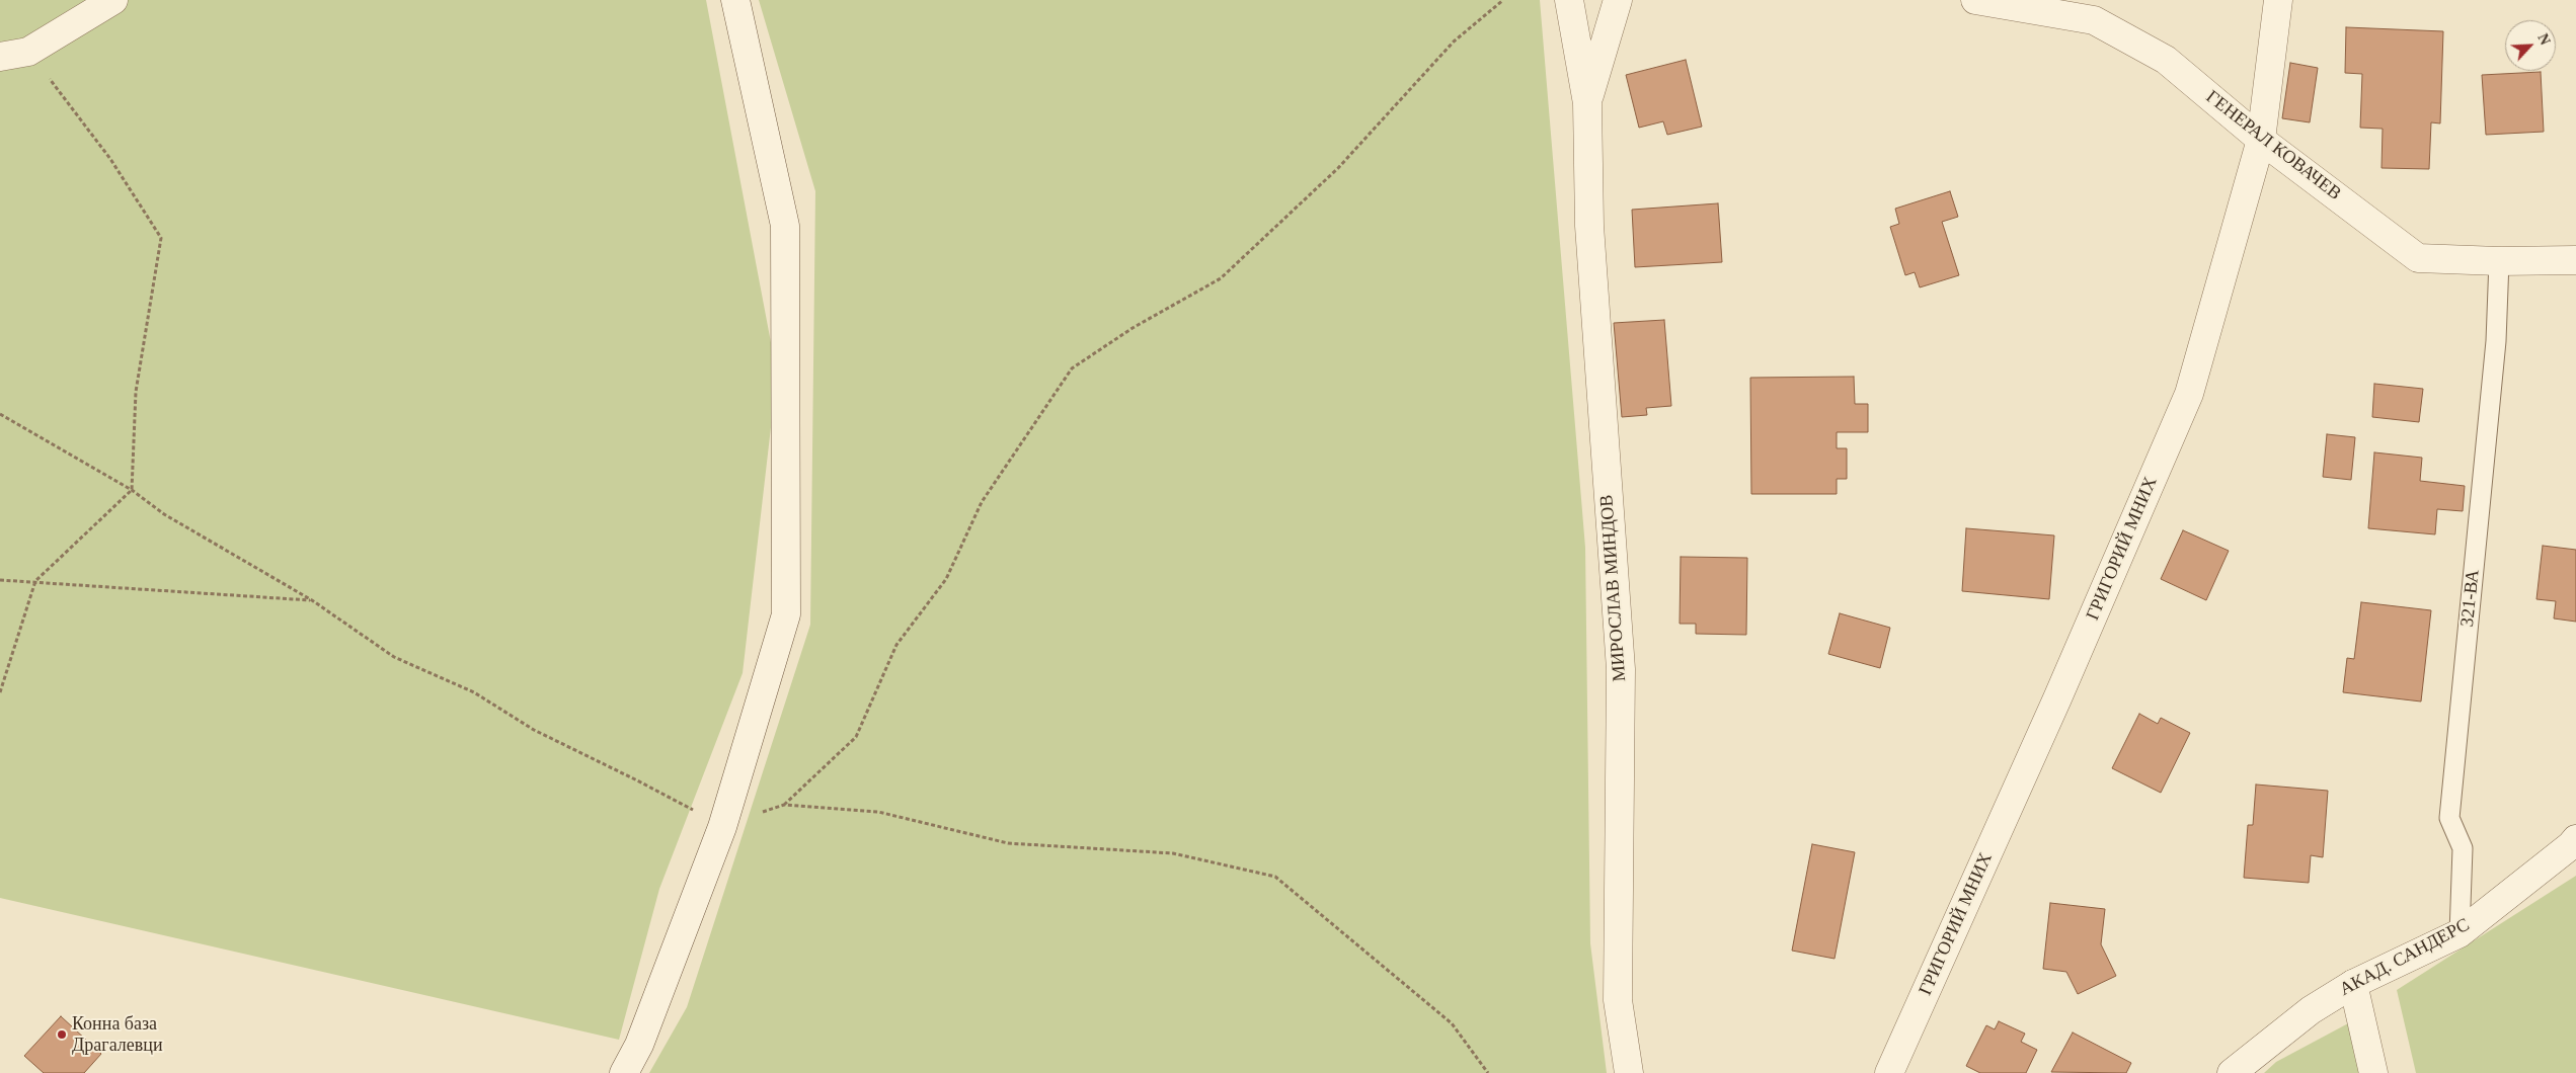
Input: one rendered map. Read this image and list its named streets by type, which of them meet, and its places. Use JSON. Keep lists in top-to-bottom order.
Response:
{
  "streets": {
    "street": [
      "ГЕНЕРАЛ КОВАЧЕВ",
      "ГРИГОРИЙ МНИХ",
      "МИРОСЛАВ МИНДОВ",
      "АКАД. САНДЕРС"
    ],
    "lane": ["321-ВА"]
  },
  "crossings": [
    ["ГЕНЕРАЛ КОВАЧЕВ", "ГРИГОРИЙ МНИХ"],
    ["ГЕНЕРАЛ КОВАЧЕВ", "321-ВА"],
    ["321-ВА", "АКАД. САНДЕРС"]
  ],
  "places": ["Конна база Драгалевци"],
  "north": "top right"
}
